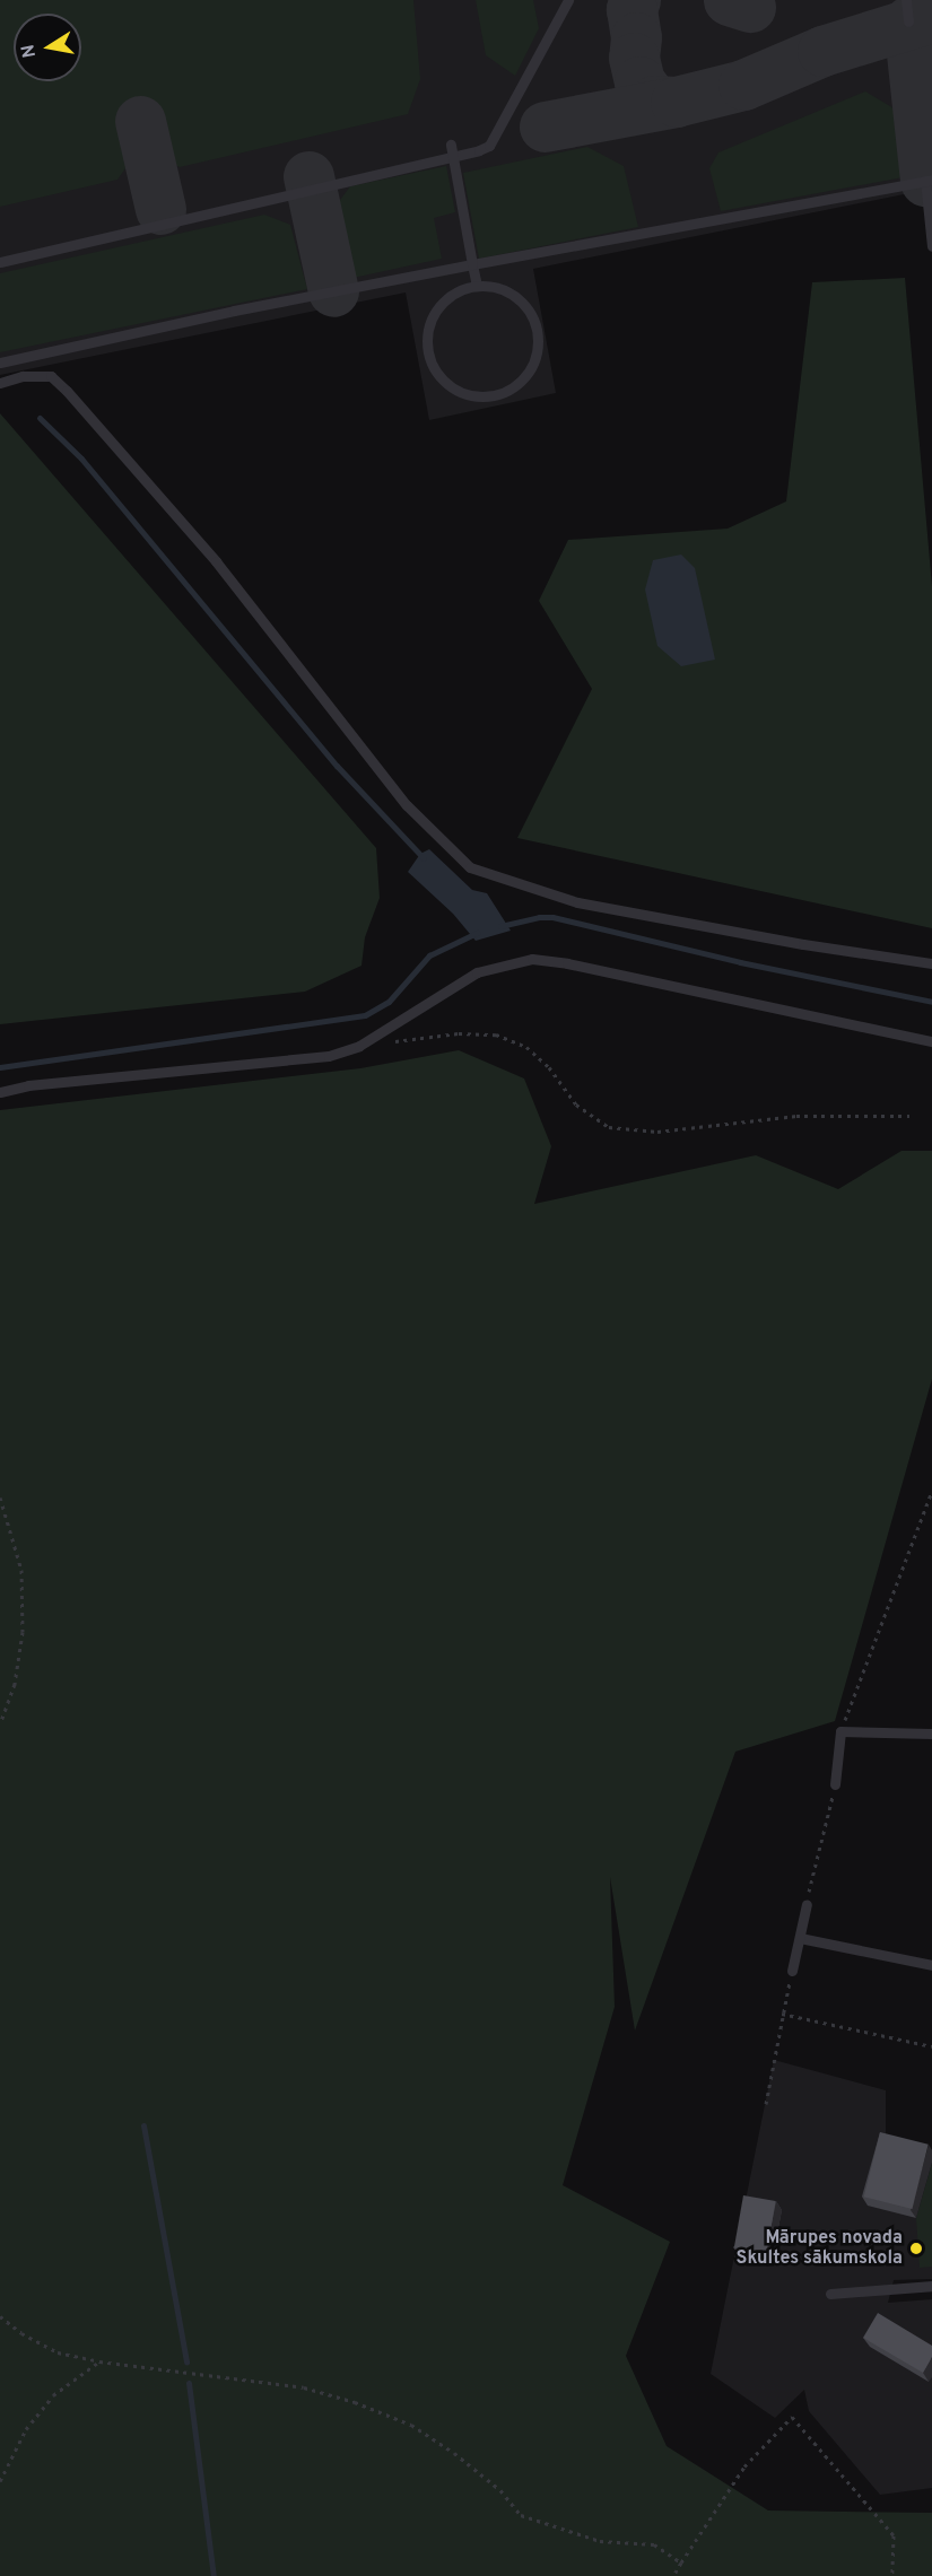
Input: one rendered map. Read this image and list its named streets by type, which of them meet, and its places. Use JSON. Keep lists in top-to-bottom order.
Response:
{
  "places": ["Mārupes novada Skultes sākumskola"],
  "north": "left"
}
